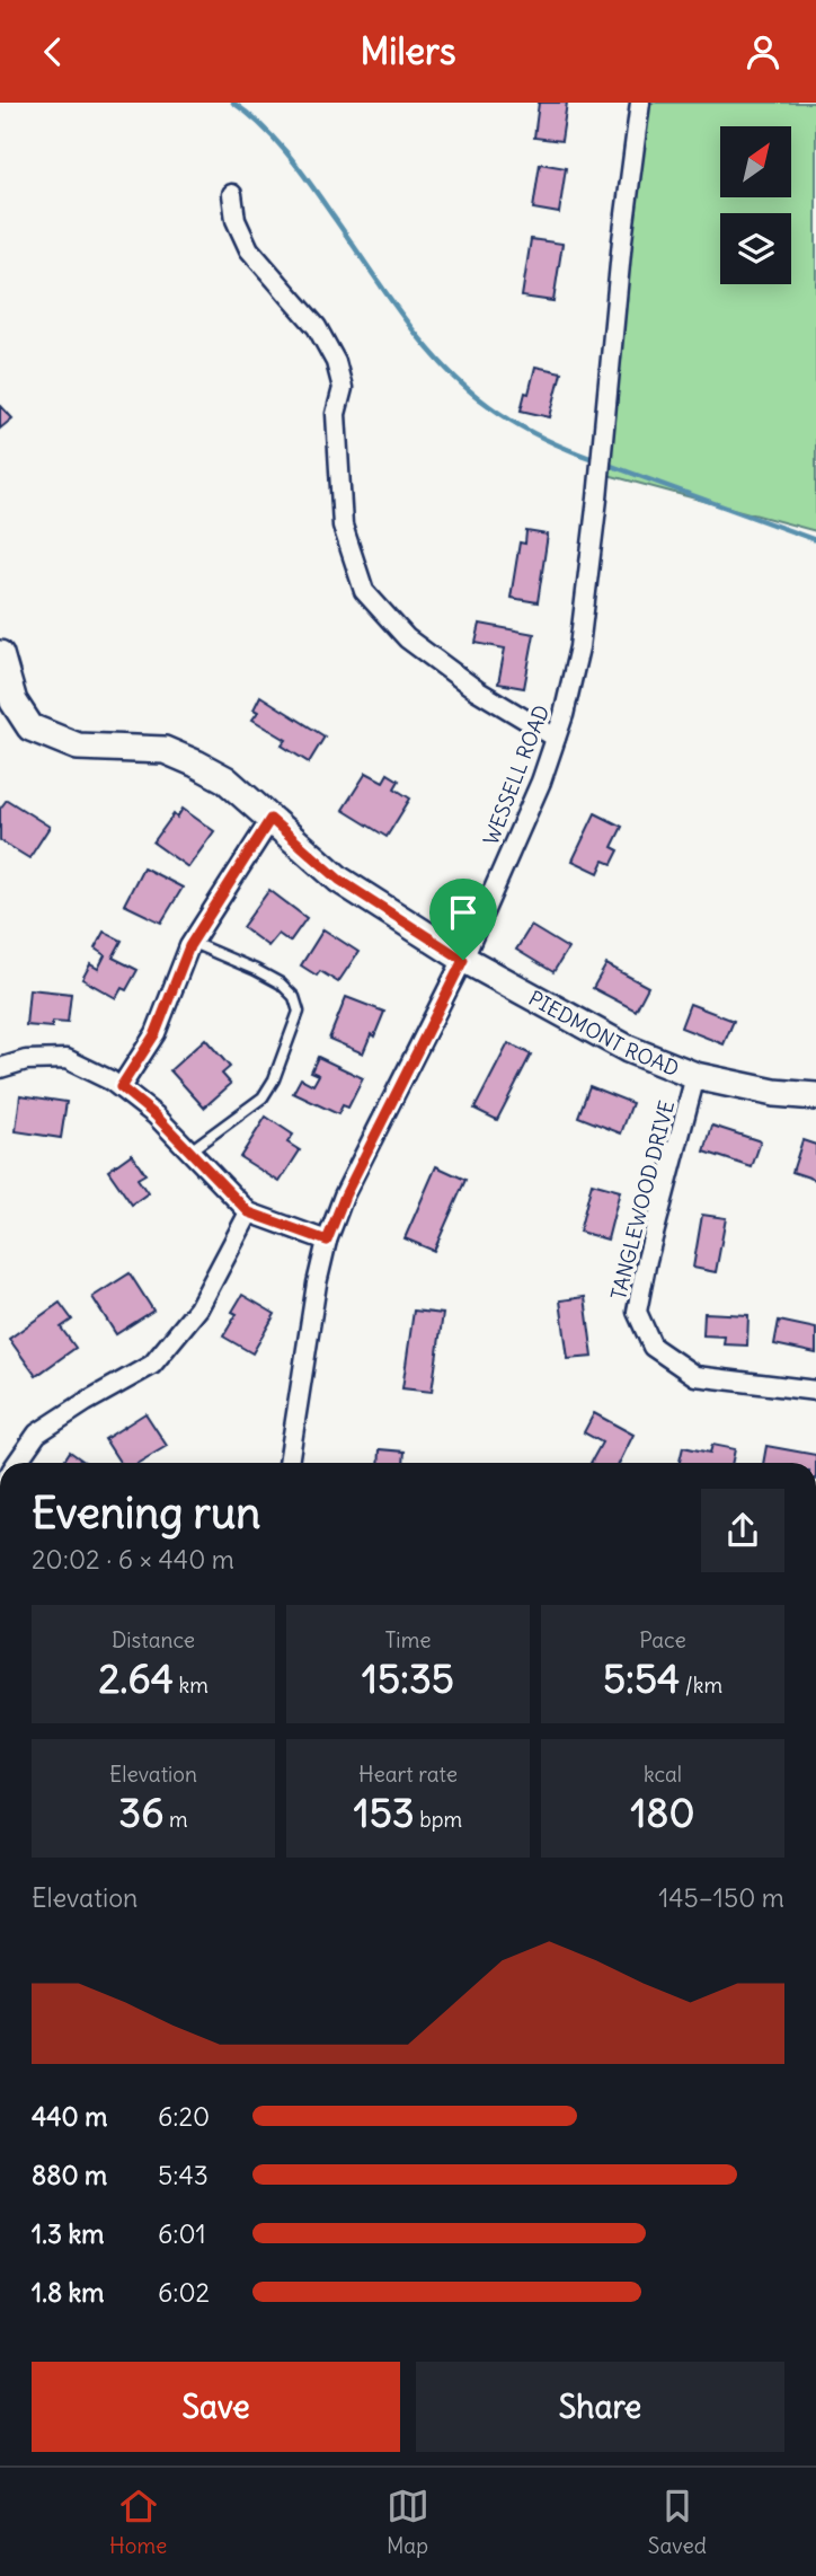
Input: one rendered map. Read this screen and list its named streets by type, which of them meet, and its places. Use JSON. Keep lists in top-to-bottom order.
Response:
{
  "streets": {
    "street": ["WESSELL ROAD", "PIEDMONT ROAD", "TANGLEWOOD DRIVE"]
  },
  "crossings": [
    ["WESSELL ROAD", "PIEDMONT ROAD"],
    ["PIEDMONT ROAD", "TANGLEWOOD DRIVE"]
  ],
  "north": "top right",
  "page": {
    "header": "Milers",
    "heading": ["Evening run", "20:02 · 6 × 440 m"],
    "stats": [
      ["Distance", "2.64 km"],
      ["Time", "15:35"],
      ["Pace", "5:54 /km"],
      ["Elevation", "36 m"],
      ["Heart rate", "153 bpm"],
      ["kcal", "180"]
    ],
    "chart": ["Elevation", "145–150 m"],
    "list": [
      {
        "name": "440 m",
        "note": "6:20"
      },
      {
        "name": "880 m",
        "note": "5:43"
      },
      {
        "name": "1.3 km",
        "note": "6:01"
      },
      {
        "name": "1.8 km",
        "note": "6:02"
      }
    ],
    "buttons": ["Save", "Share"],
    "tabs": ["Home", "Map", "Saved"]
  }
}
